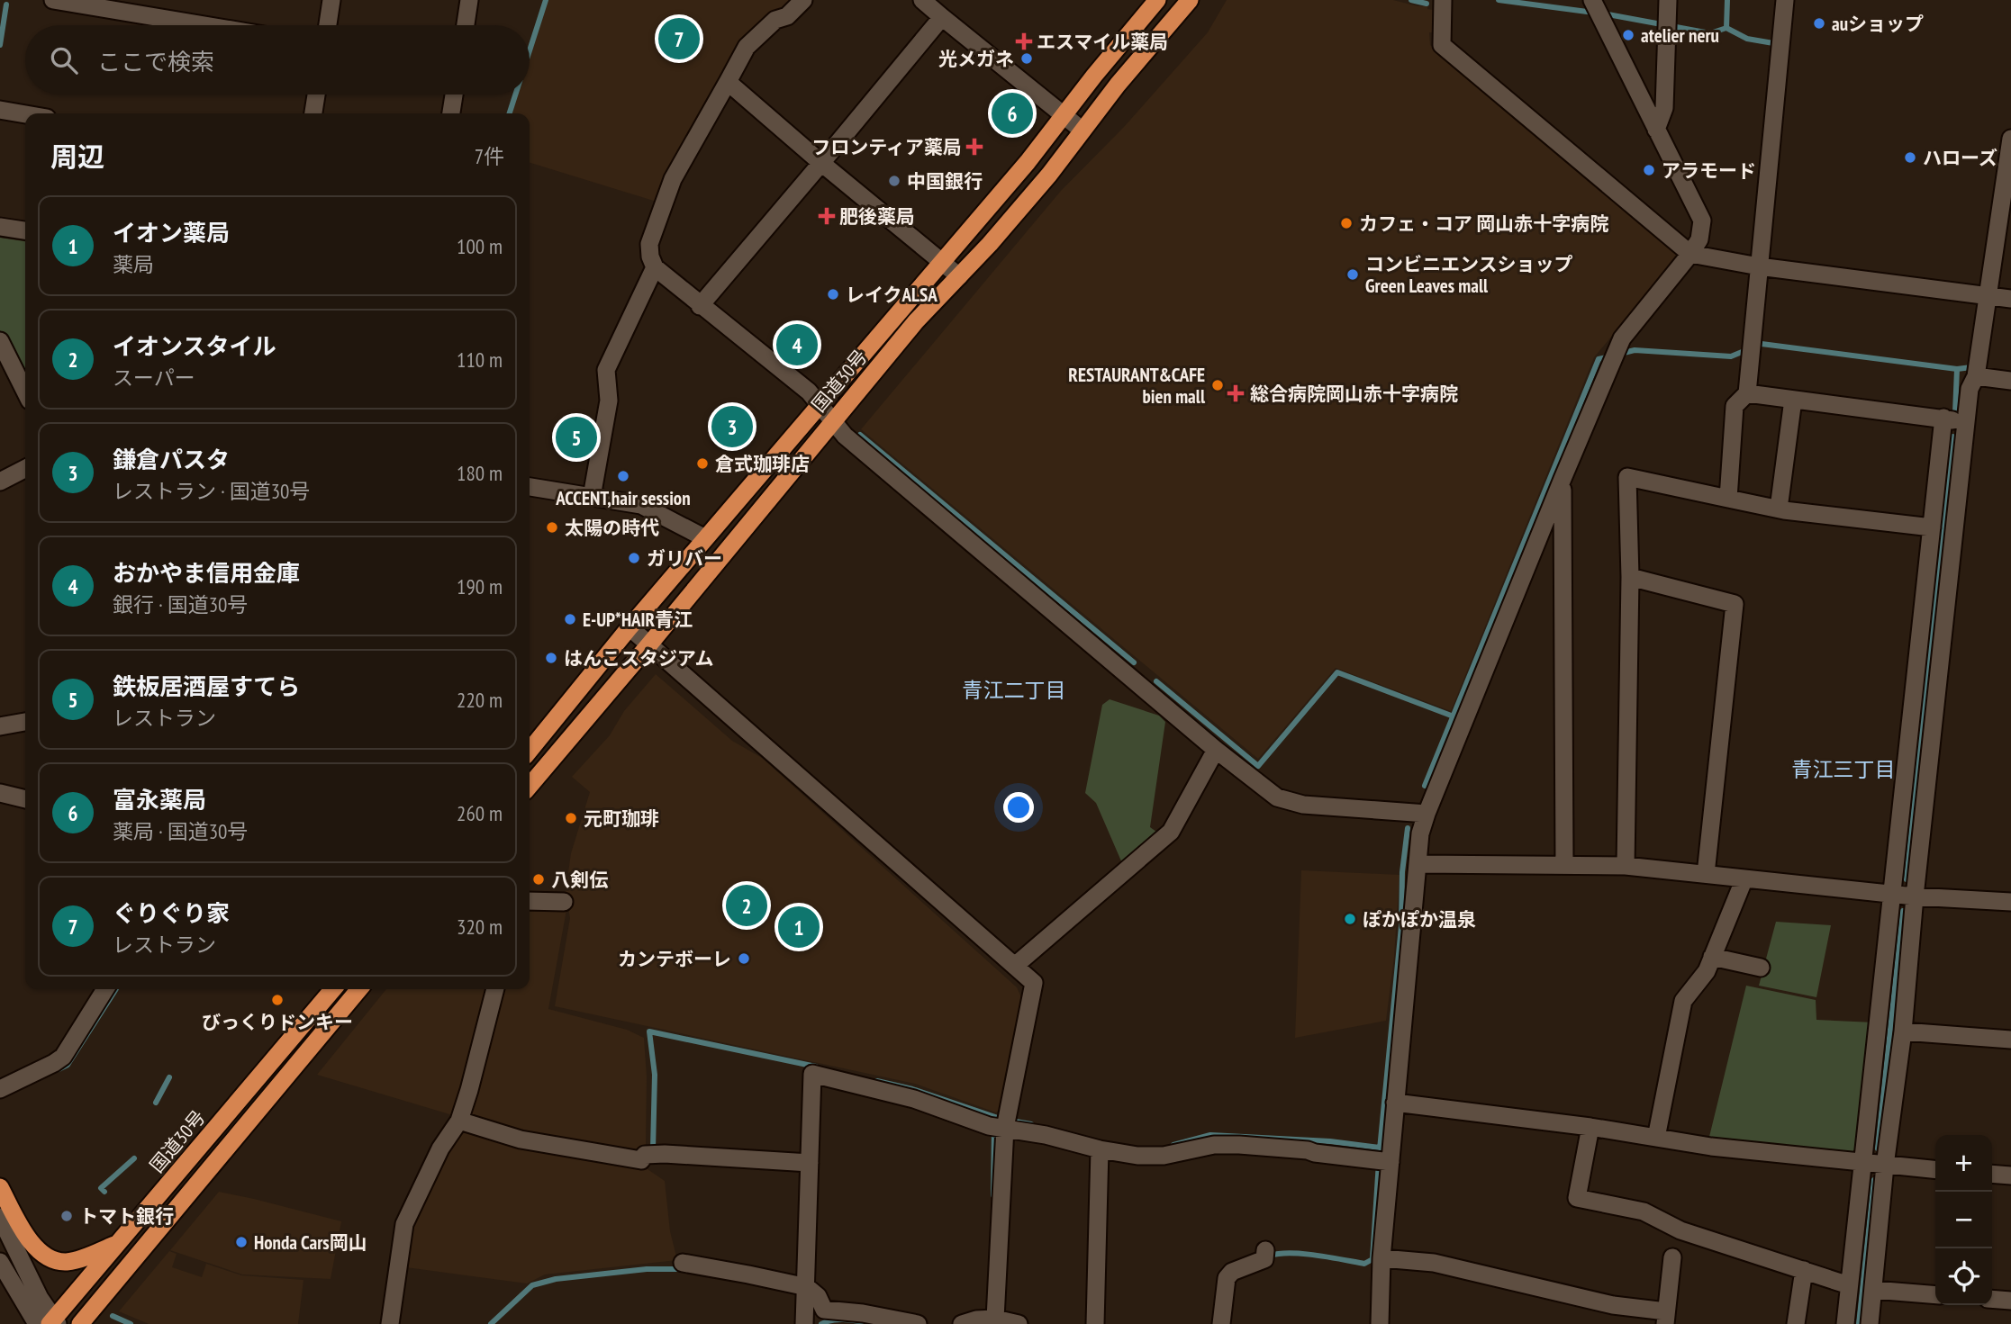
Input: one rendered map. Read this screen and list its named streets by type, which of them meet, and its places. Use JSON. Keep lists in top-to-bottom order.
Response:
{
  "streets": {
    "highway": ["国道30号"]
  },
  "districts": ["青江二丁目", "青江三丁目"],
  "places": {
    "other": [
      "auショップ",
      "atelier neru",
      "光メガネ",
      "ハローズ",
      "アラモード",
      "中国銀行",
      "カフェ・コア 岡山赤十字病院",
      "コンビニエンスショップ Green Leaves mall",
      "レイクALSA",
      "RESTAURANT&CAFE bien mall",
      "倉式珈琲店",
      "ACCENT,hair session",
      "太陽の時代",
      "ガリバー",
      "E-UP*HAIR青江",
      "はんこスタジアム",
      "元町珈琲",
      "八剣伝",
      "ぽかぽか温泉",
      "カンテボーレ",
      "びっくりドンキー",
      "トマト銀行",
      "Honda Cars岡山"
    ],
    "health": [
      "エスマイル薬局",
      "フロンティア薬局",
      "肥後薬局",
      "総合病院岡山赤十字病院"
    ]
  },
  "page": {
    "pins": [
      "7",
      "6",
      "4",
      "3",
      "5",
      "2",
      "1"
    ],
    "search": "ここで検索",
    "heading": ["周辺", "7件"],
    "list": [
      {
        "mark": "1",
        "name": "イオン薬局",
        "note": "薬局",
        "value": "100 m"
      },
      {
        "mark": "2",
        "name": "イオンスタイル",
        "note": "スーパー",
        "value": "110 m"
      },
      {
        "mark": "3",
        "name": "鎌倉パスタ",
        "note": "レストラン · 国道30号",
        "value": "180 m"
      },
      {
        "mark": "4",
        "name": "おかやま信用金庫",
        "note": "銀行 · 国道30号",
        "value": "190 m"
      },
      {
        "mark": "5",
        "name": "鉄板居酒屋すてら",
        "note": "レストラン",
        "value": "220 m"
      },
      {
        "mark": "6",
        "name": "富永薬局",
        "note": "薬局 · 国道30号",
        "value": "260 m"
      },
      {
        "mark": "7",
        "name": "ぐりぐり家",
        "note": "レストラン",
        "value": "320 m"
      }
    ],
    "map_buttons": ["+", "−"]
  }
}
